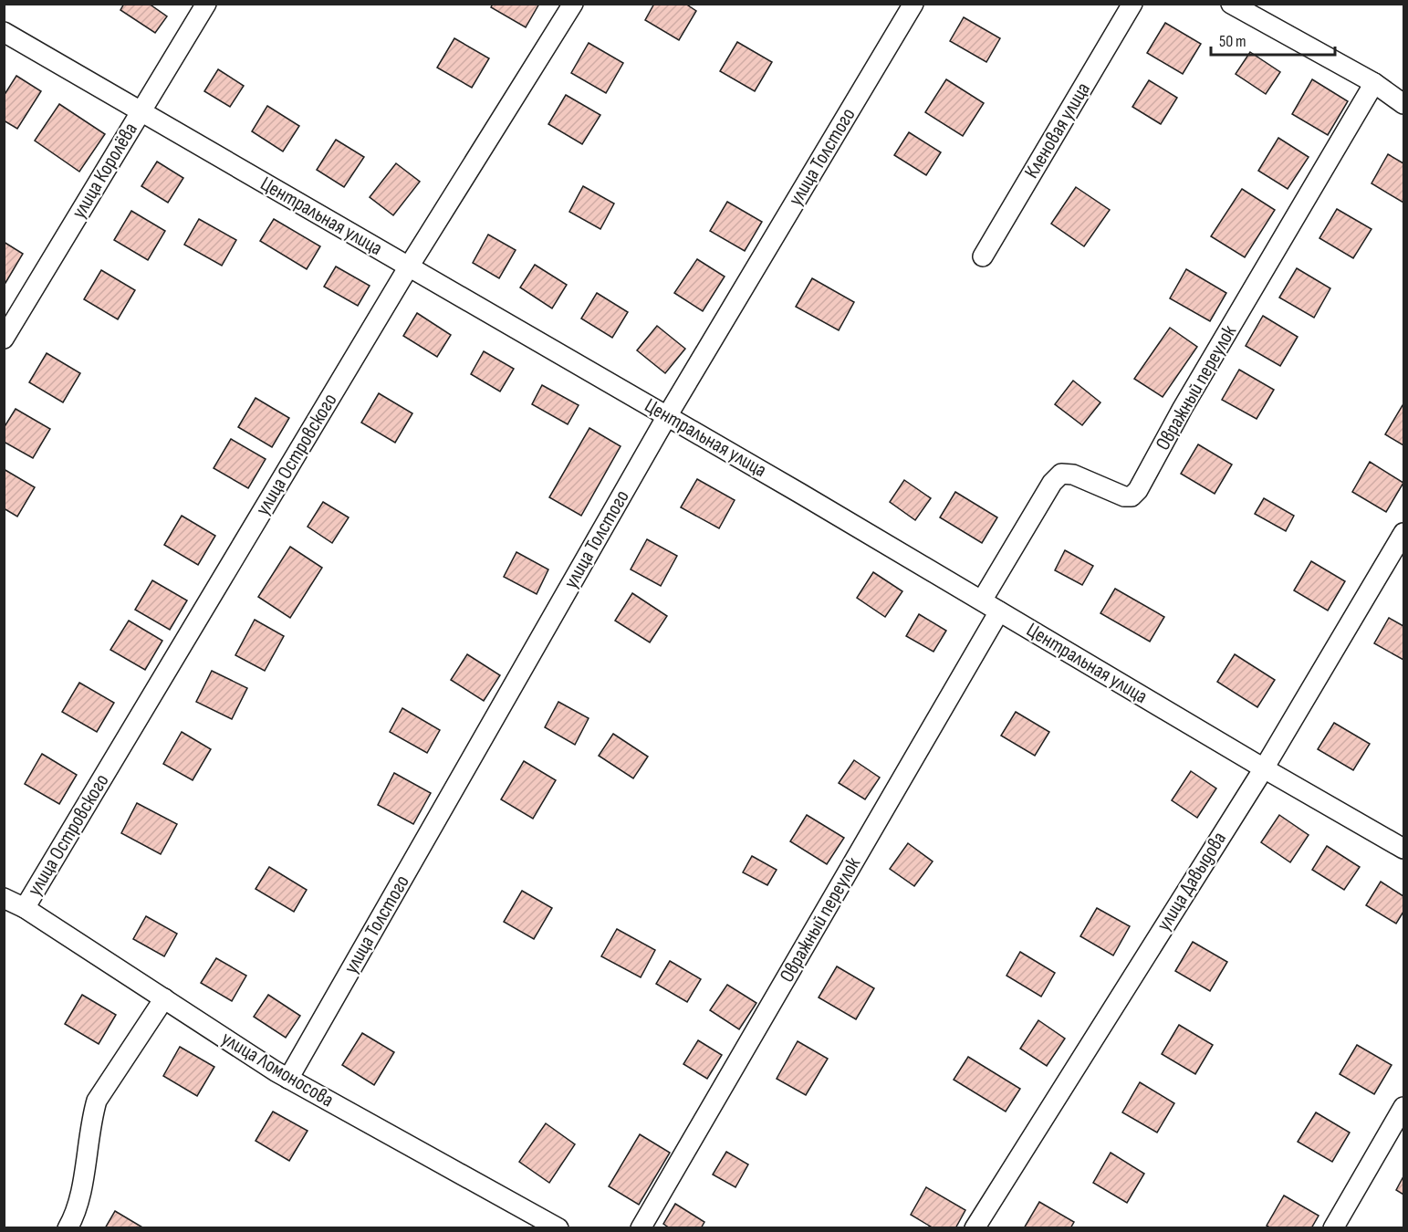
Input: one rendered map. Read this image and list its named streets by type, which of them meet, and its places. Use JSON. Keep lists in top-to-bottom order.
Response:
{
  "streets": {
    "street": [
      "Кленовая улица",
      "улица Толстого",
      "улица Королёва",
      "Центральная улица",
      "Овражный переулок",
      "улица Островского",
      "улица Давыдова",
      "улица Ломоносова"
    ]
  },
  "crossings": [
    ["улица Толстого", "Центральная улица"],
    ["улица Толстого", "улица Ломоносова"],
    ["улица Королёва", "Центральная улица"],
    ["Центральная улица", "Овражный переулок"],
    ["Центральная улица", "улица Островского"],
    ["Центральная улица", "улица Давыдова"],
    ["улица Островского", "улица Ломоносова"]
  ],
  "scale_bar": "50 m"
}
